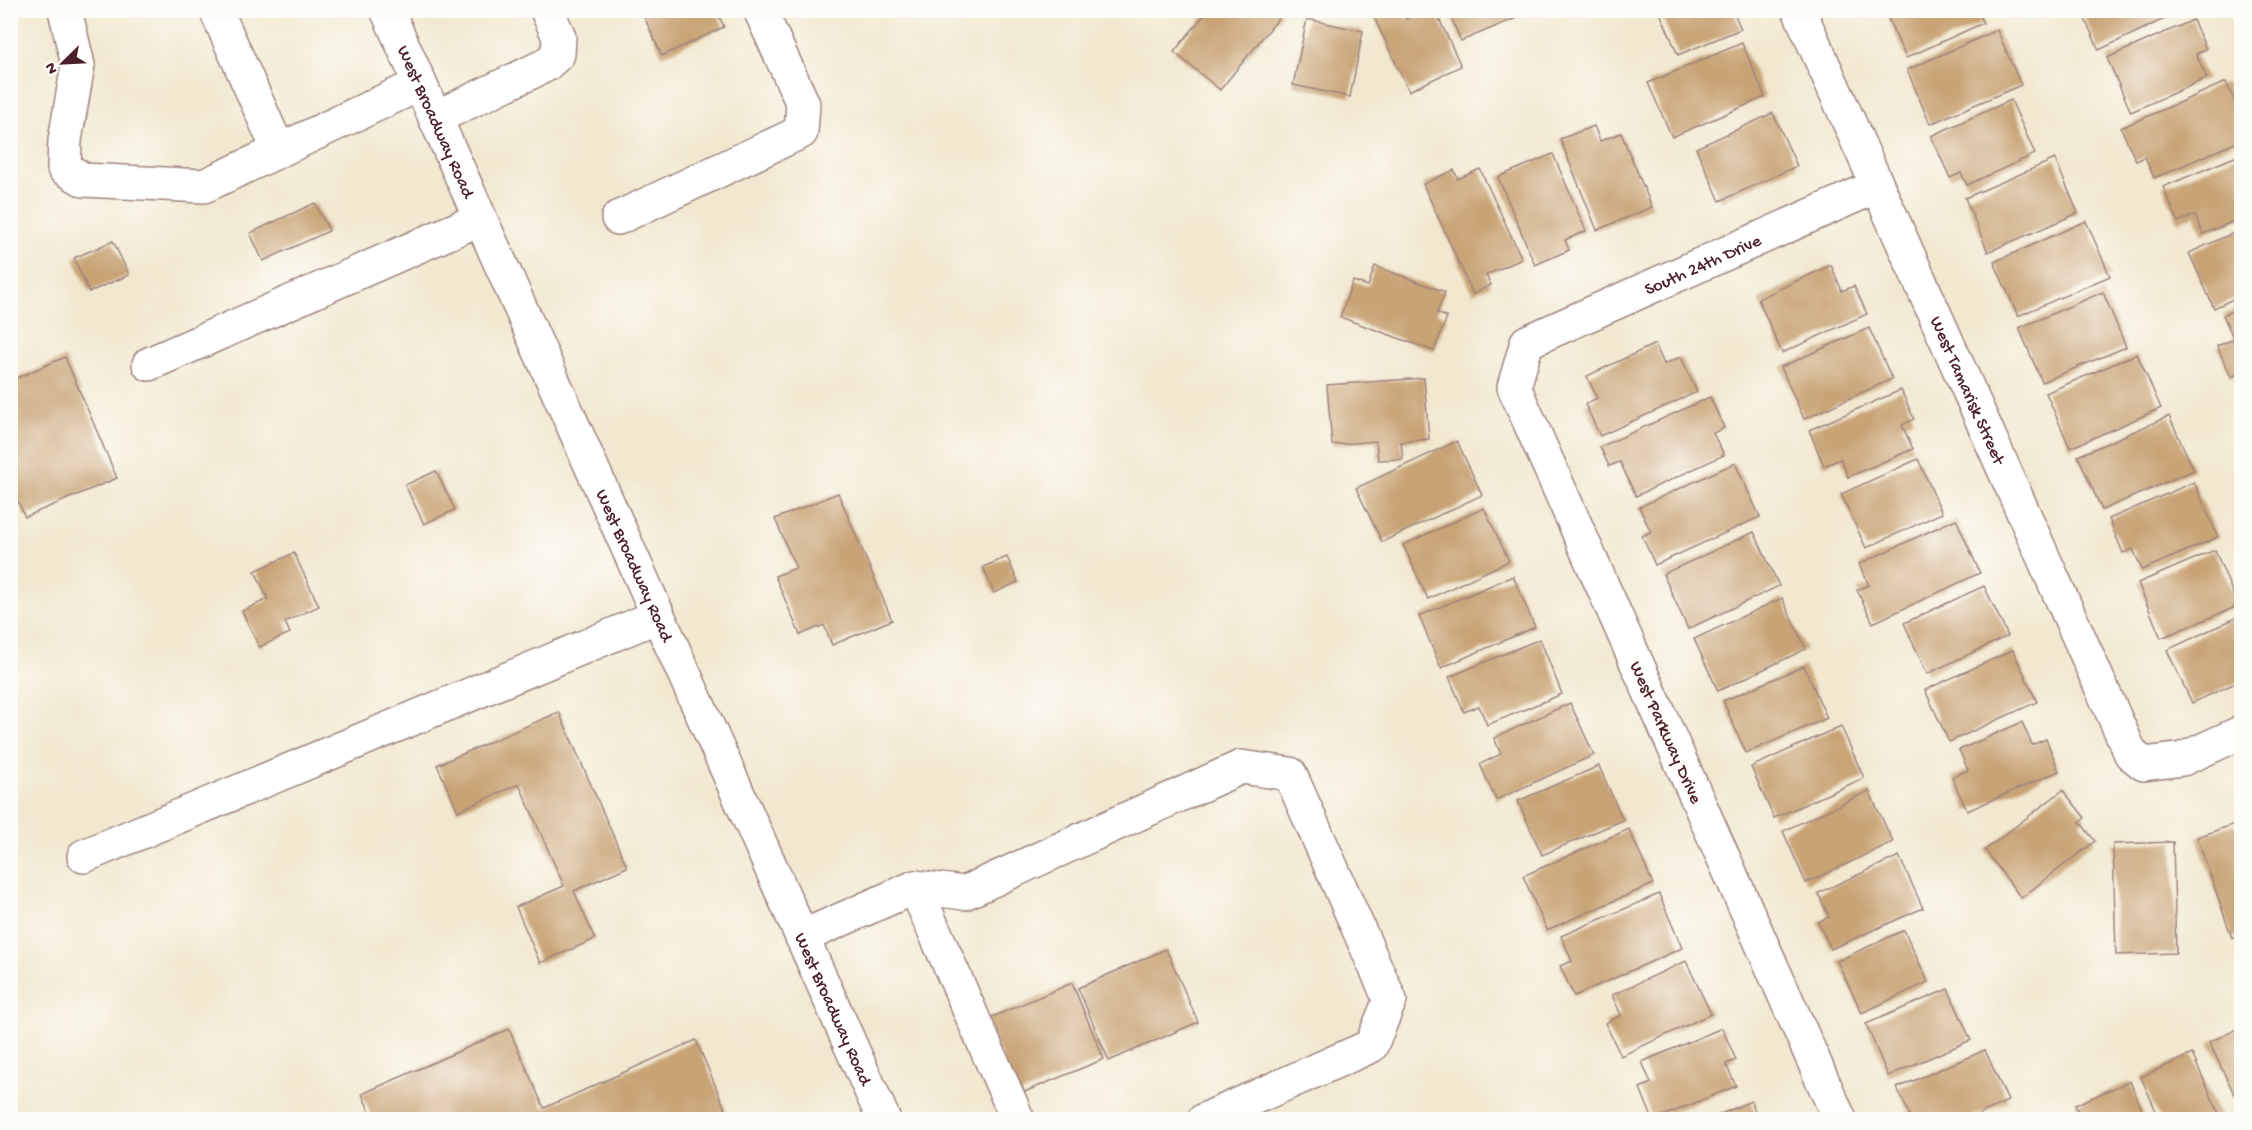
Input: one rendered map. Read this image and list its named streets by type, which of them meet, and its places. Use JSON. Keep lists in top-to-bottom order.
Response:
{
  "streets": {
    "street": [
      "West Broadway Road",
      "South 24th Drive",
      "West Tamarisk Street",
      "West Parkway Drive"
    ]
  },
  "crossings": [
    ["South 24th Drive", "West Tamarisk Street"],
    ["South 24th Drive", "West Parkway Drive"]
  ],
  "north": "bottom left"
}
